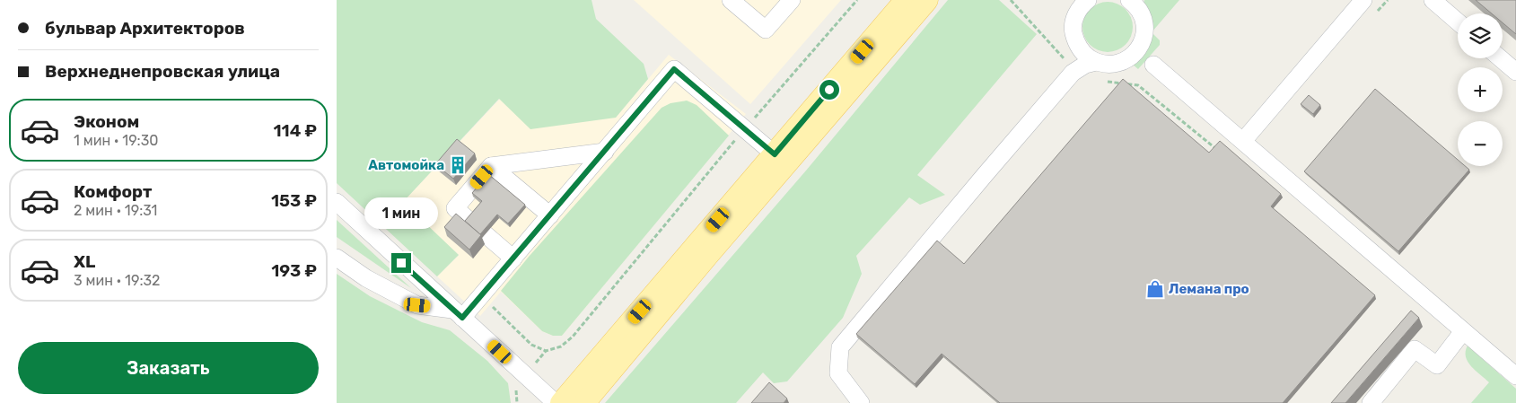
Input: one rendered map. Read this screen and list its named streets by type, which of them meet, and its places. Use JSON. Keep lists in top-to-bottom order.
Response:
{
  "places": {
    "building": ["Автомойка"],
    "shop": ["Лемана про"]
  },
  "page": {
    "banner": ["бульвар Архитекторов", "Верхнеднепровская улица"],
    "map_buttons": ["+", "−"],
    "list": [
      {
        "name": "Эконом",
        "note": "1 мин · 19:30",
        "value": "114 ₽"
      },
      {
        "name": "Комфорт",
        "note": "2 мин · 19:31",
        "value": "153 ₽"
      },
      {
        "name": "XL",
        "note": "3 мин · 19:32",
        "value": "193 ₽"
      }
    ],
    "bubble": "1 мин",
    "buttons": "Заказать"
  }
}
